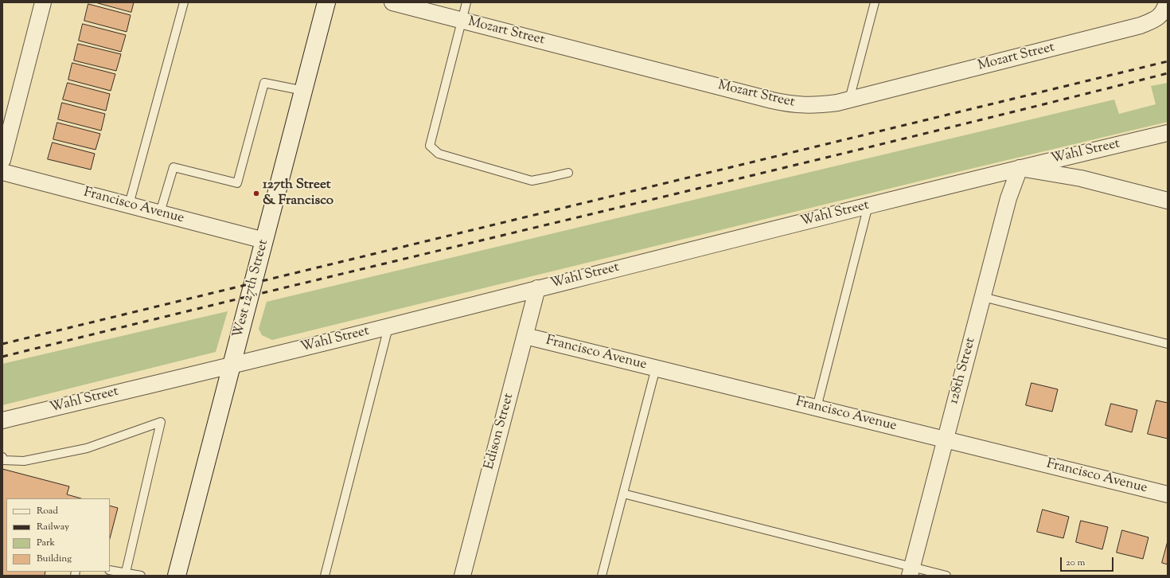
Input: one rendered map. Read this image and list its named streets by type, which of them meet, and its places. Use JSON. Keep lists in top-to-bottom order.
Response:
{
  "streets": {
    "main road": ["West 127th Street"],
    "street": [
      "Mozart Street",
      "Wahl Street",
      "Francisco Avenue",
      "128th Street",
      "Edison Street"
    ]
  },
  "crossings": [
    ["Wahl Street", "West 127th Street"],
    ["Wahl Street", "128th Street"],
    ["Wahl Street", "Edison Street"],
    ["Francisco Avenue", "West 127th Street"],
    ["Francisco Avenue", "128th Street"],
    ["Francisco Avenue", "Edison Street"]
  ],
  "places": ["127th Street & Francisco"],
  "legend": [
    "Road",
    "Railway",
    "Park",
    "Building"
  ],
  "scale_bar": "20 m"
}
